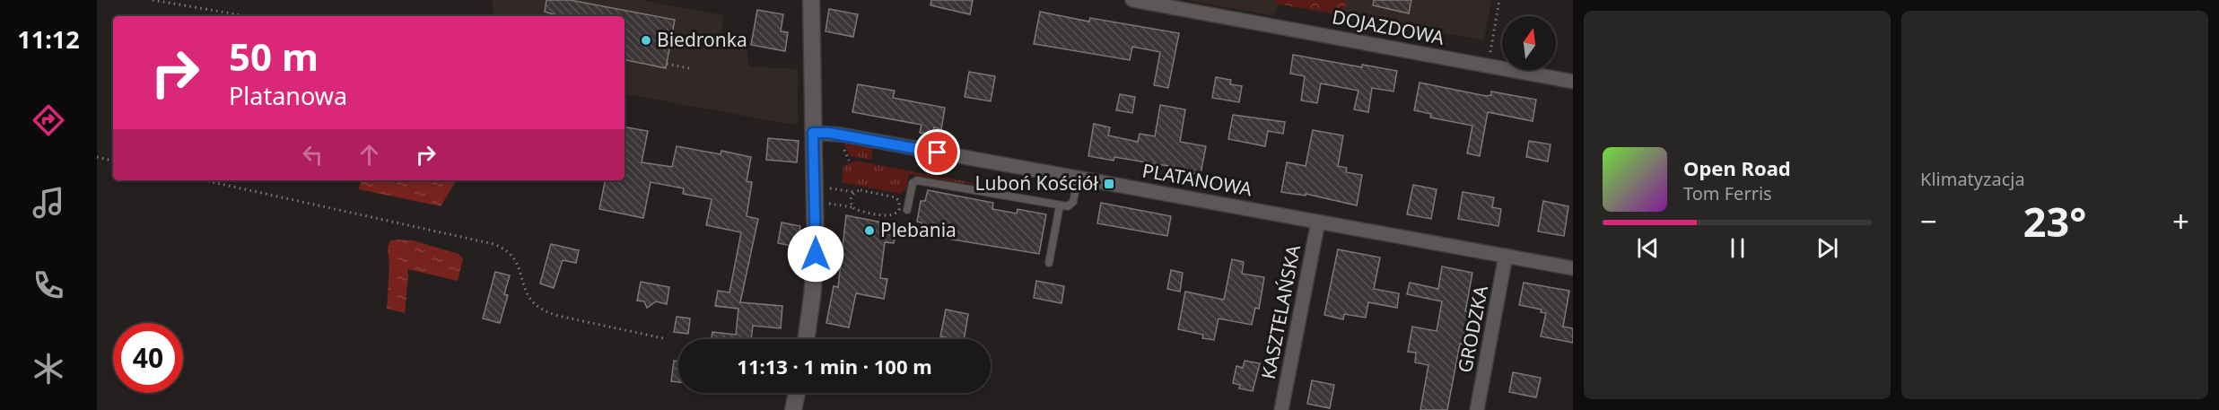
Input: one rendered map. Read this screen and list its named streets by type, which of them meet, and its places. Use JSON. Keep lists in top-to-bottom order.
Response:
{
  "streets": {
    "street": [
      "DOJAZDOWA",
      "PLATANOWA",
      "KASZTELAŃSKA",
      "GRODZKA"
    ]
  },
  "crossings": [
    ["PLATANOWA", "KASZTELAŃSKA"],
    ["PLATANOWA", "GRODZKA"]
  ],
  "places": {
    "other": ["Biedronka", "Plebania"],
    "transit": ["Luboń Kościół"]
  },
  "north": "top",
  "page": {
    "tabs": "11:12",
    "tile": "Klimatyzacja",
    "turn": ["50 m", "Platanowa"],
    "song": ["Open Road", "Tom Ferris"],
    "heat": ["−", "23°", "+"],
    "limit": "40",
    "trip": "11:13 · 1 min · 100 m"
  }
}
